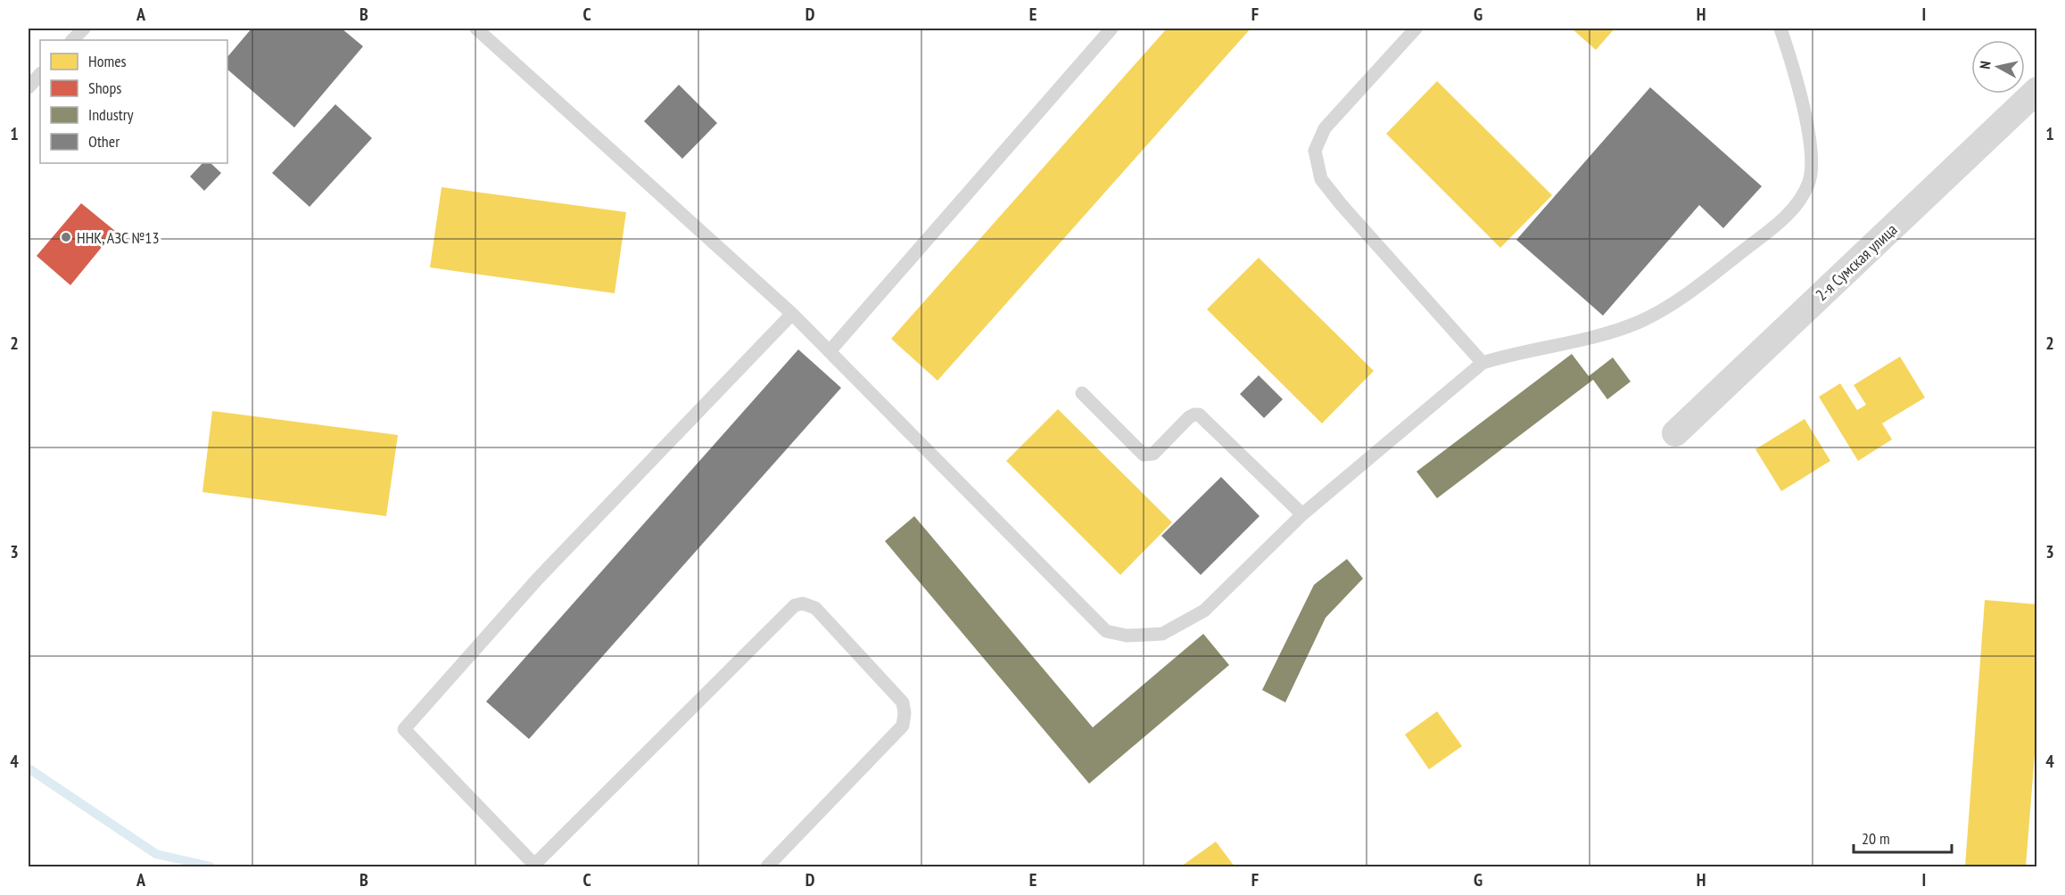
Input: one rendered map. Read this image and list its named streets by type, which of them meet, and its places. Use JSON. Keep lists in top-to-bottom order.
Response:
{
  "streets": {
    "street": ["2-я Сумская улица"]
  },
  "places": ["ННК, АЗС №13"],
  "legend": [
    "Homes",
    "Shops",
    "Industry",
    "Other"
  ],
  "scale_bar": "20 m",
  "north": "left",
  "grid": {
    "columns": [
      "A",
      "B",
      "C",
      "D",
      "E",
      "F",
      "G",
      "H",
      "I"
    ],
    "rows": [
      "1",
      "2",
      "3",
      "4"
    ]
  }
}
